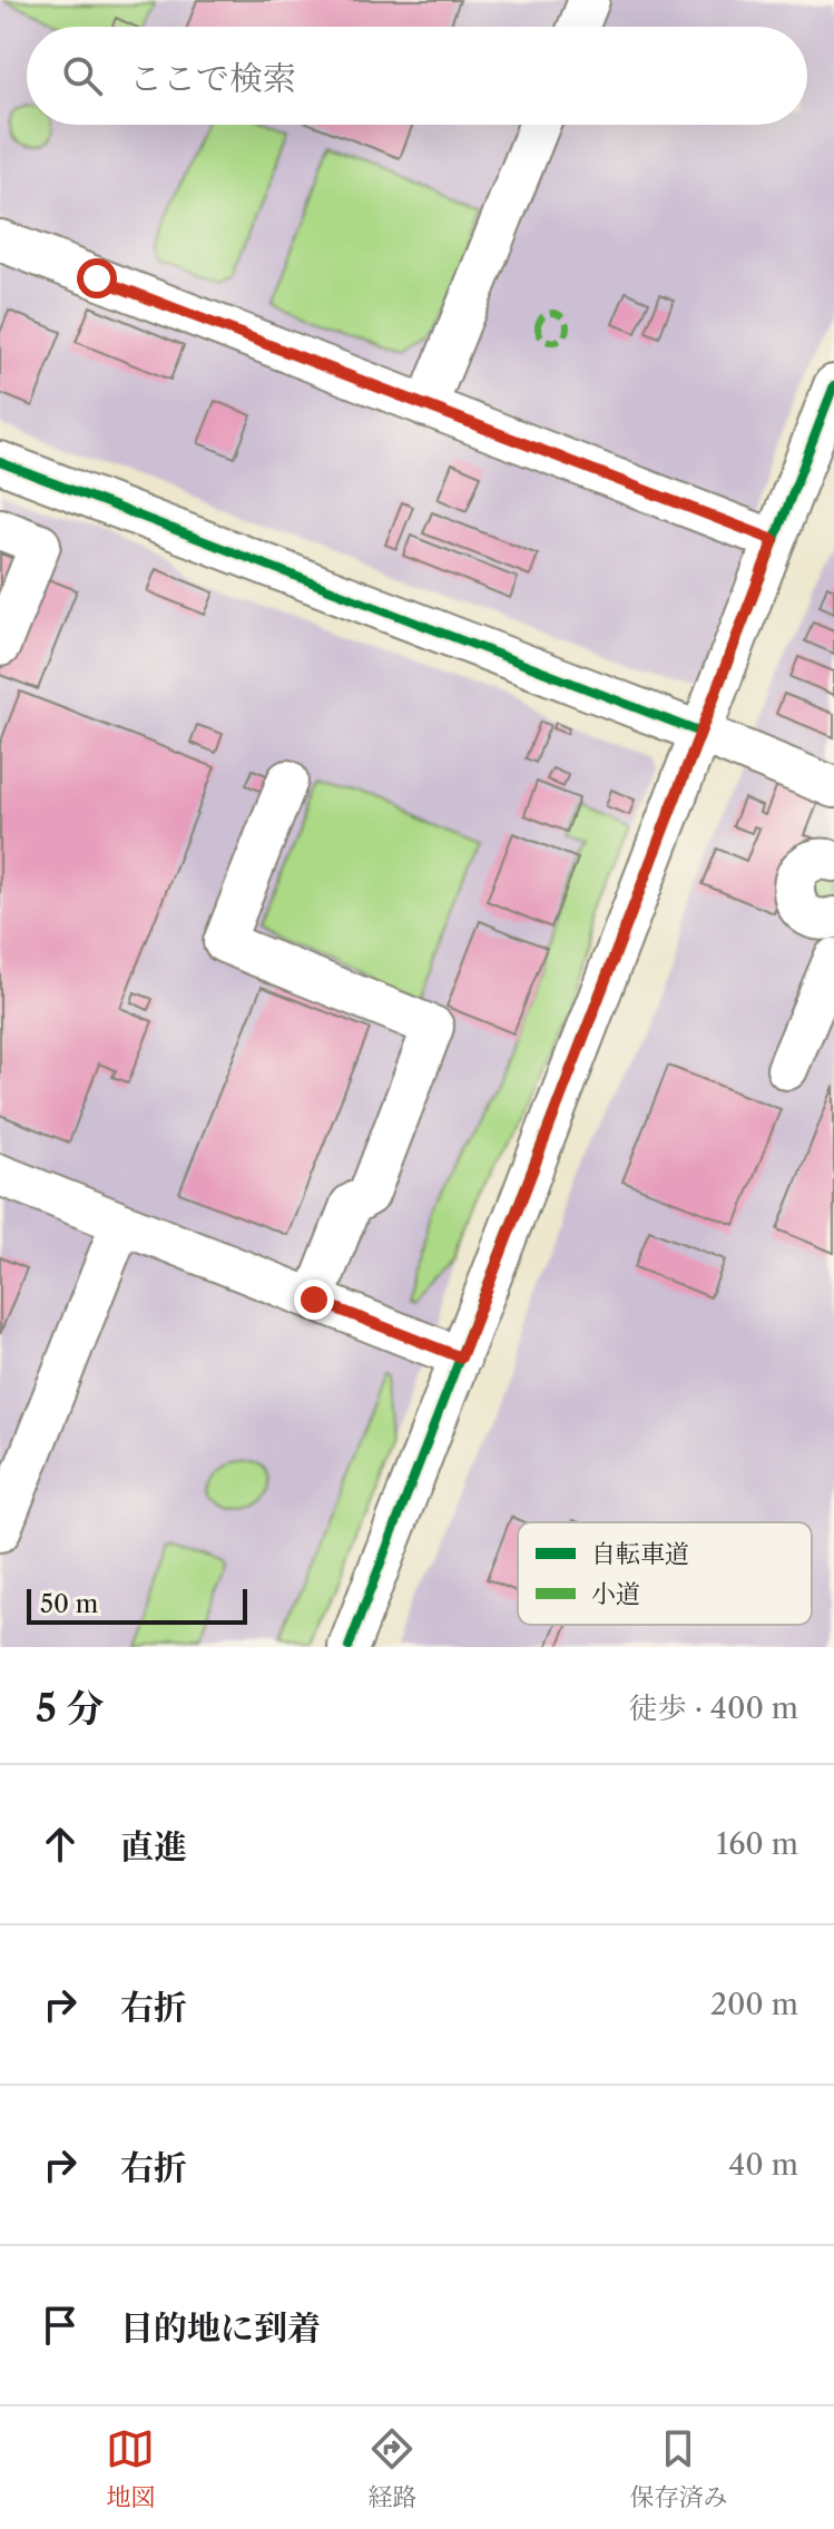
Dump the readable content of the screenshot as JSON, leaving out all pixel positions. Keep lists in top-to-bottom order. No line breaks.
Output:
{"legend":["自転車道","小道"],"scale_bar":"50 m","page":{"search":"ここで検索","scale":"50 m","heading":["5 分","徒歩 · 400 m"],"list":[["直進","160 m"],["右折","200 m"],["右折","40 m"],"目的地に到着"],"nav":["地図","経路","保存済み"]}}
